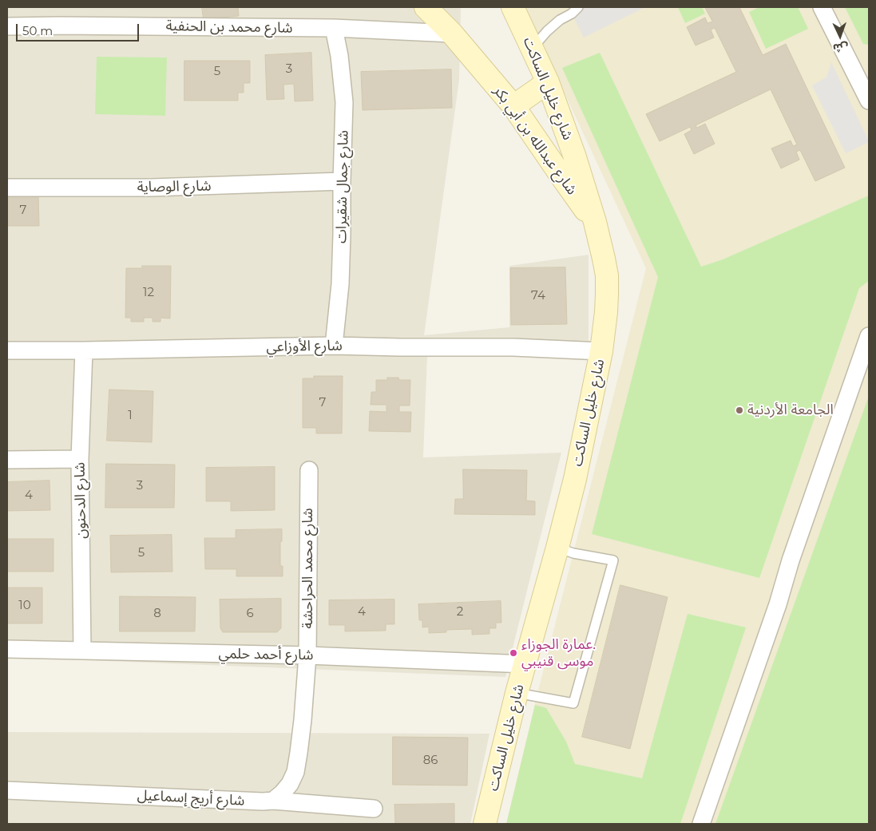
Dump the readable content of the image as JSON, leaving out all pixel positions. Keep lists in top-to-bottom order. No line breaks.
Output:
{"streets":{"street":["شارع محمد بن الحنفية","شارع خليل الساكت","شارع عبدالله بن أبي بكر","شارع الوصاية","شارع جمال شقيرات","شارع الأوزاعي","شارع الدحنون","شارع محمد الحراحشة","شارع أحمد حلمي","شارع أريج إسماعيل"]},"crossings":[["شارع محمد بن الحنفية","شارع عبدالله بن أبي بكر"],["شارع محمد بن الحنفية","شارع جمال شقيرات"],["شارع خليل الساكت","شارع عبدالله بن أبي بكر"],["شارع خليل الساكت","شارع الأوزاعي"],["شارع خليل الساكت","شارع أحمد حلمي"],["شارع الوصاية","شارع جمال شقيرات"],["شارع جمال شقيرات","شارع الأوزاعي"],["شارع الأوزاعي","شارع الدحنون"],["شارع الدحنون","شارع أحمد حلمي"],["شارع محمد الحراحشة","شارع أحمد حلمي"],["شارع محمد الحراحشة","شارع أريج إسماعيل"]],"places":["الجامعة الأردنية","عمارة الجوزاء. موسى قنيبي"],"house_numbers":["3","5","7","12","74","7","1","3","4","5","10","4","2","8","6","86"],"scale_bar":"50 m","north":"bottom"}
